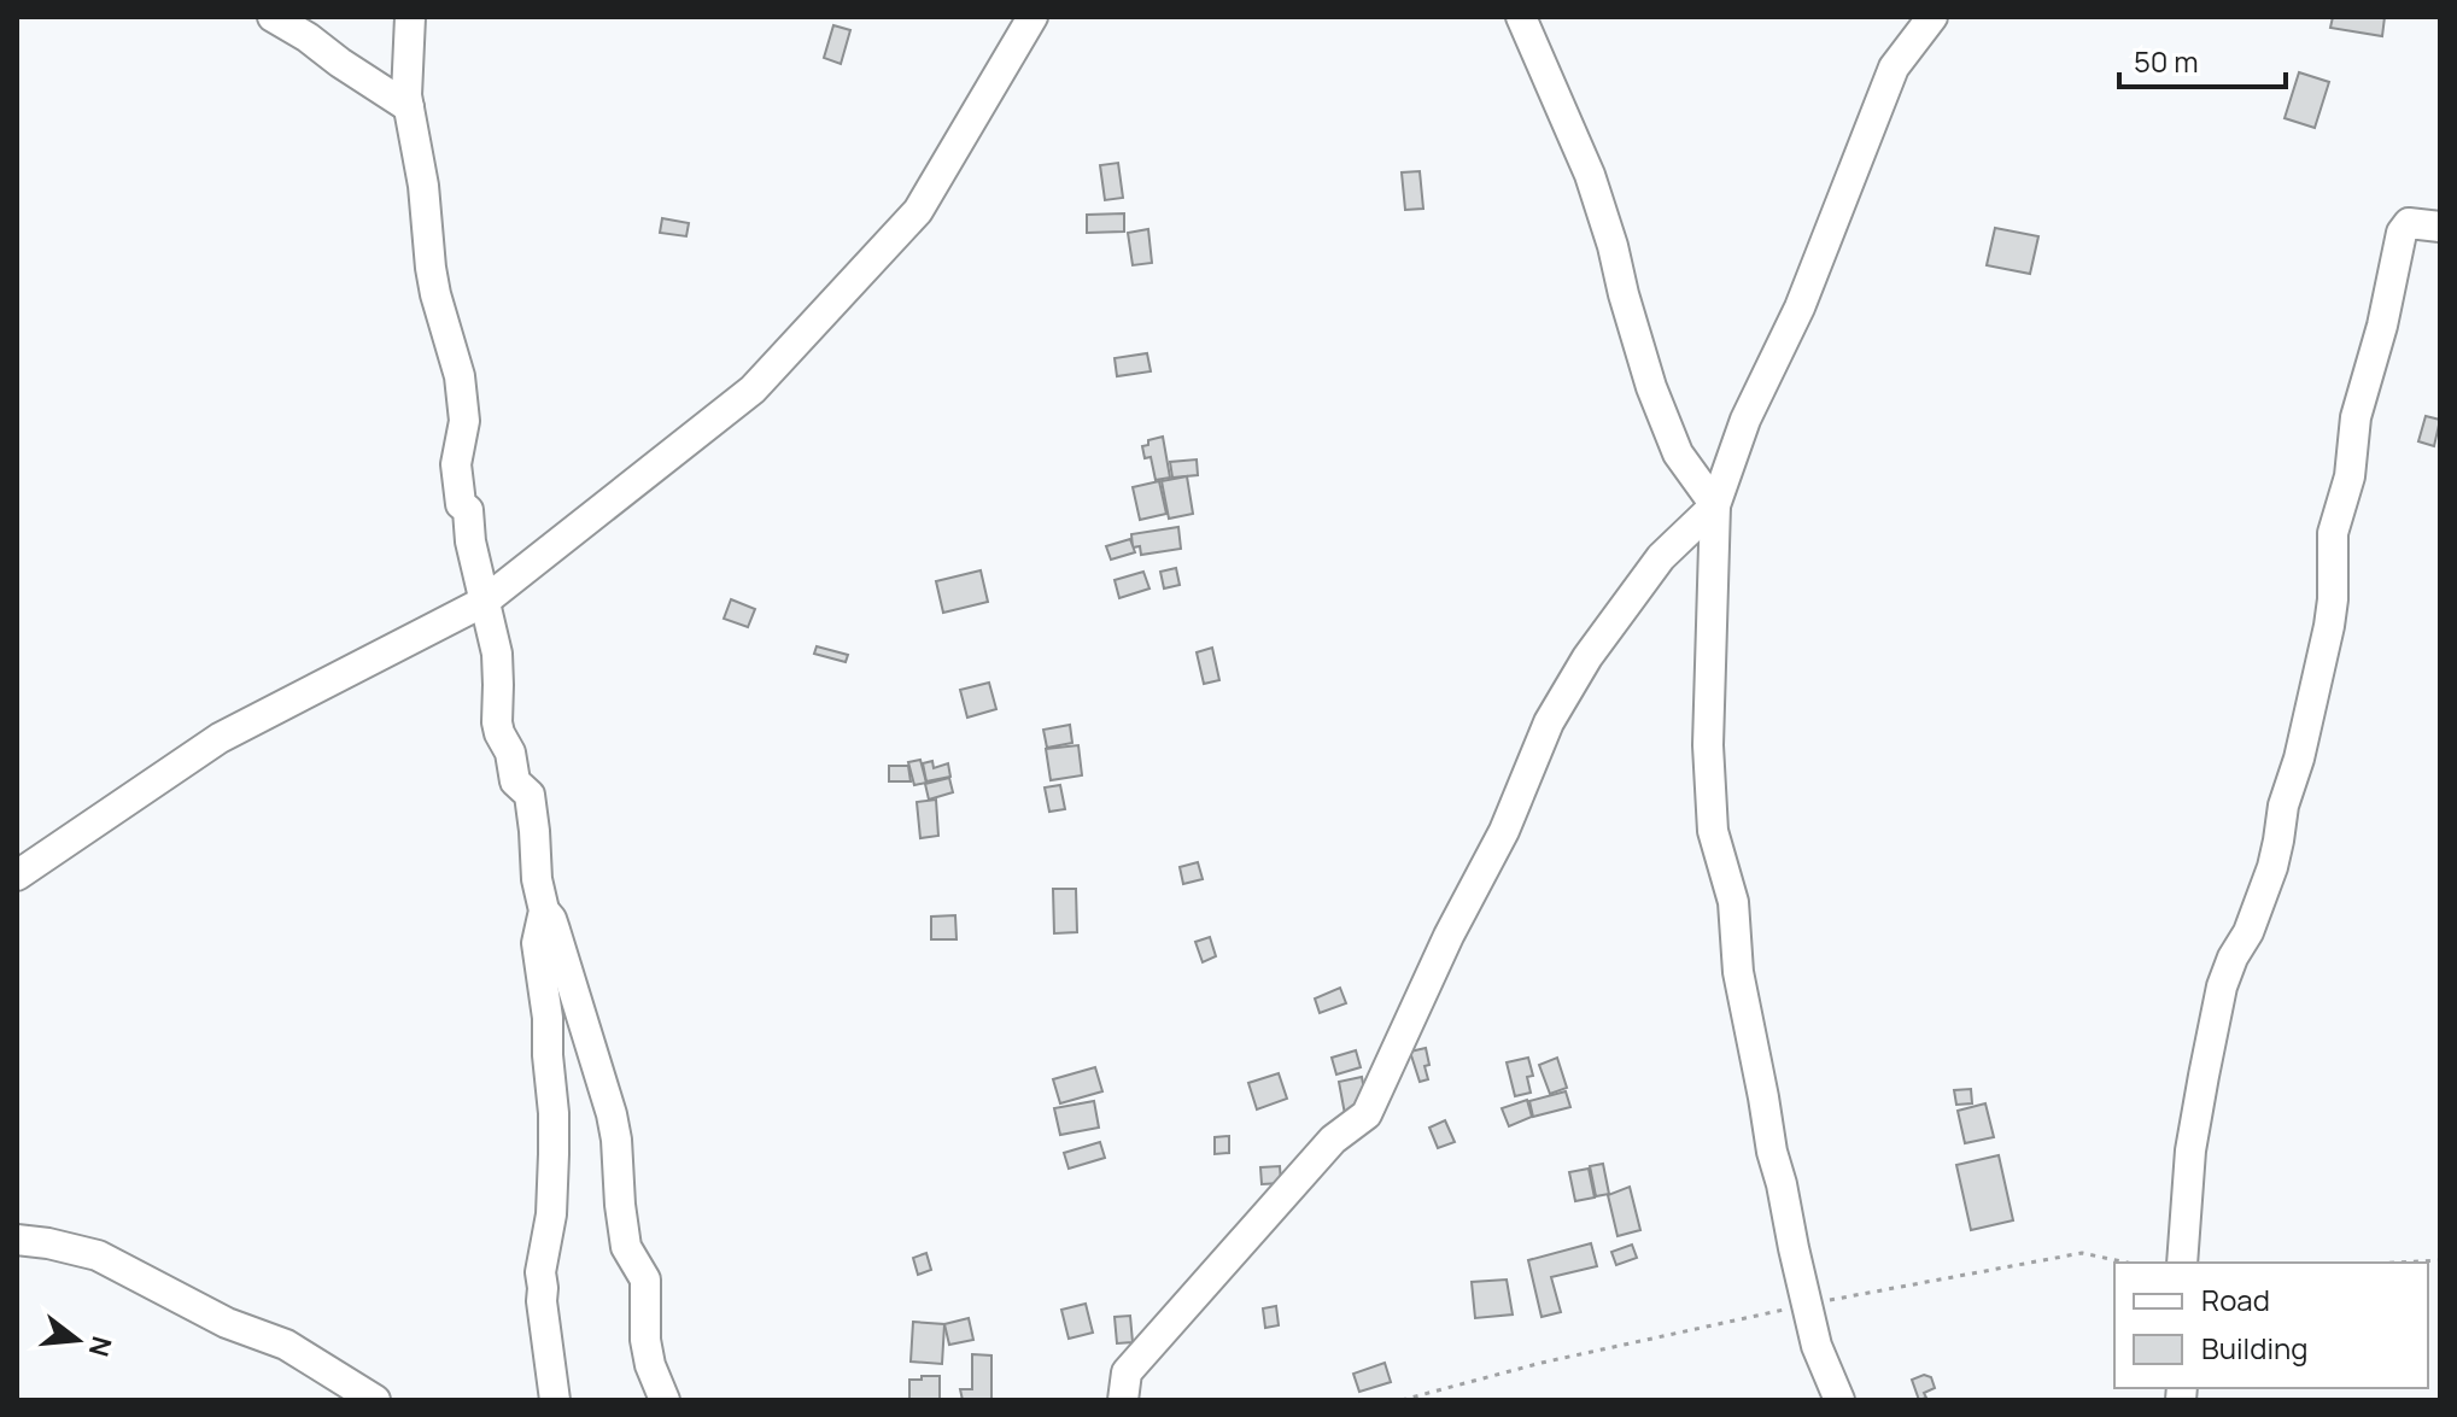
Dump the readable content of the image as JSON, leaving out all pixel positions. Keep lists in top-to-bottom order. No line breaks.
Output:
{"legend":["Road","Building"],"scale_bar":"50 m","north":"right"}
